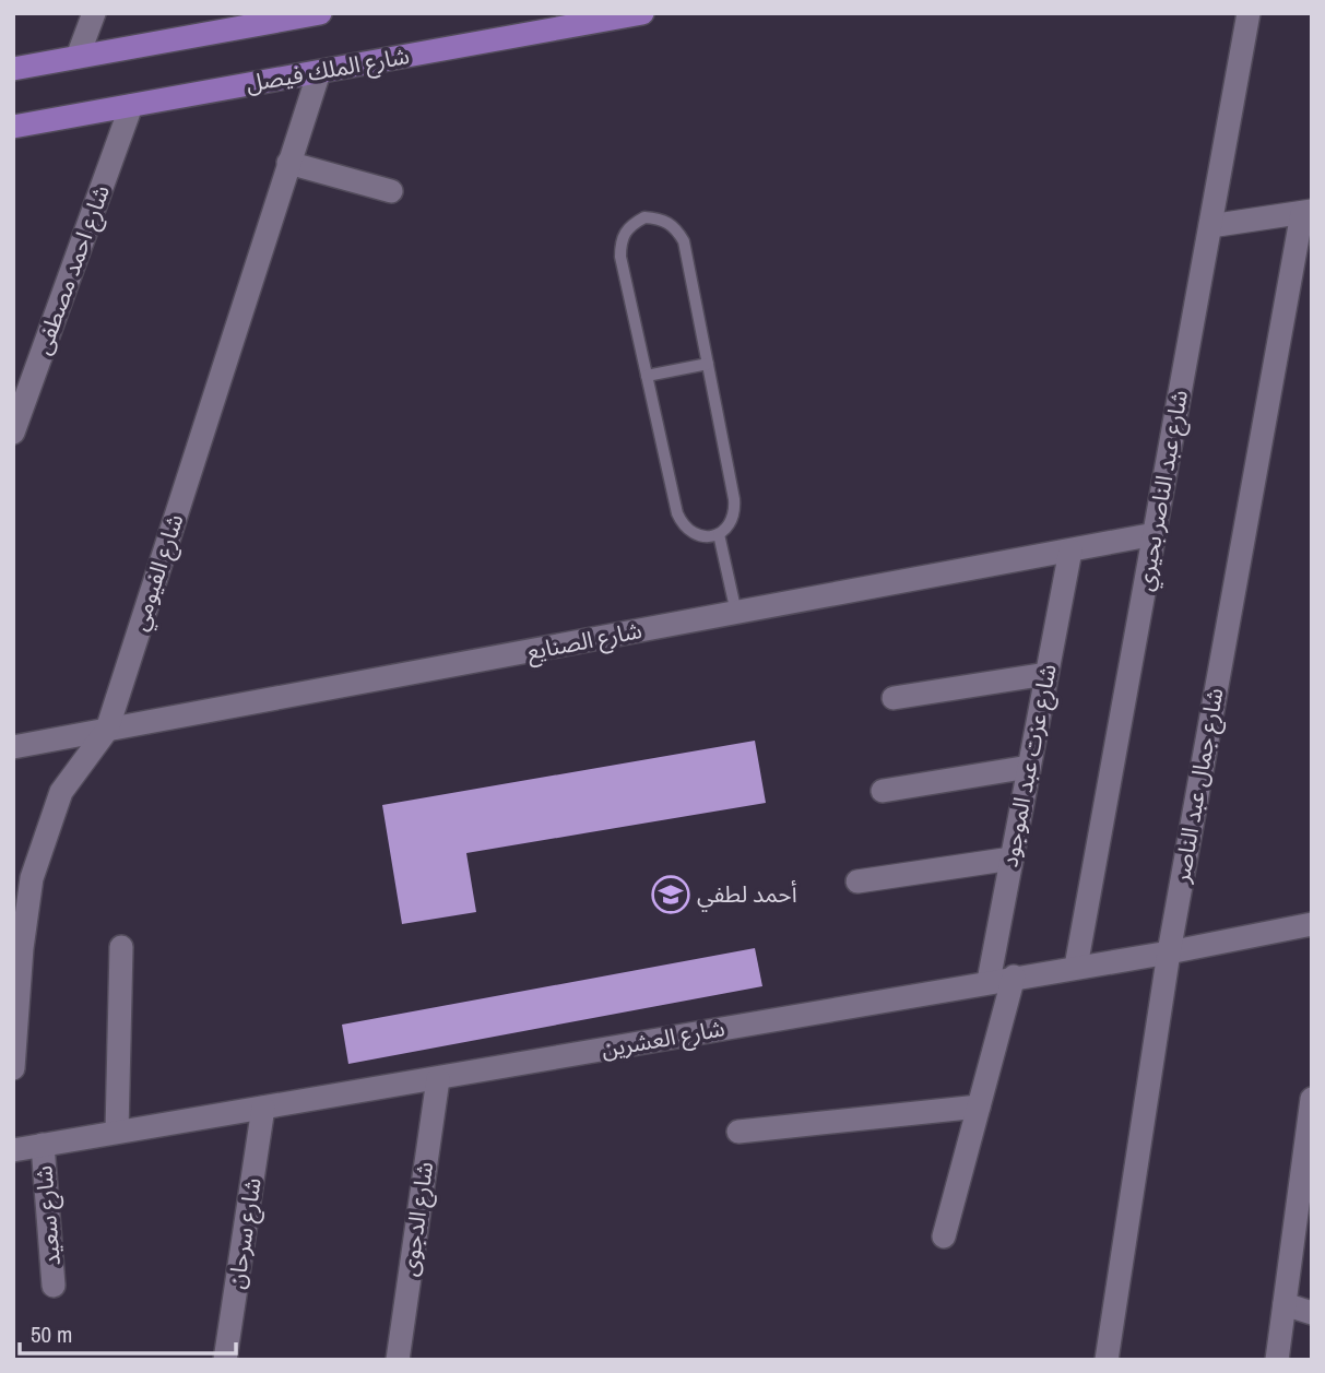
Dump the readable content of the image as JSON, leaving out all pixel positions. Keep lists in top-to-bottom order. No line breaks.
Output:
{"streets":{"main road":["شارع الملك فيصل"],"street":["شارع احمد مصطفى","شارع عبد الناصر بحيري","شارع الفيومي","شارع الصنايع","شارع عزت عبد الموجود","شارع جمال عبد الناصر","شارع العشرين","شارع سعيد","شارع الدجوى","شارع سرحان"]},"crossings":[["شارع الملك فيصل","شارع احمد مصطفى"],["شارع الملك فيصل","شارع الفيومي"],["شارع عبد الناصر بحيري","شارع الصنايع"],["شارع عبد الناصر بحيري","شارع العشرين"],["شارع الفيومي","شارع الصنايع"],["شارع الصنايع","شارع عزت عبد الموجود"],["شارع عزت عبد الموجود","شارع العشرين"],["شارع جمال عبد الناصر","شارع العشرين"],["شارع العشرين","شارع سعيد"],["شارع العشرين","شارع الدجوى"],["شارع العشرين","شارع سرحان"]],"places":{"school or university":["أحمد لطفي"]},"scale_bar":"50 m"}
